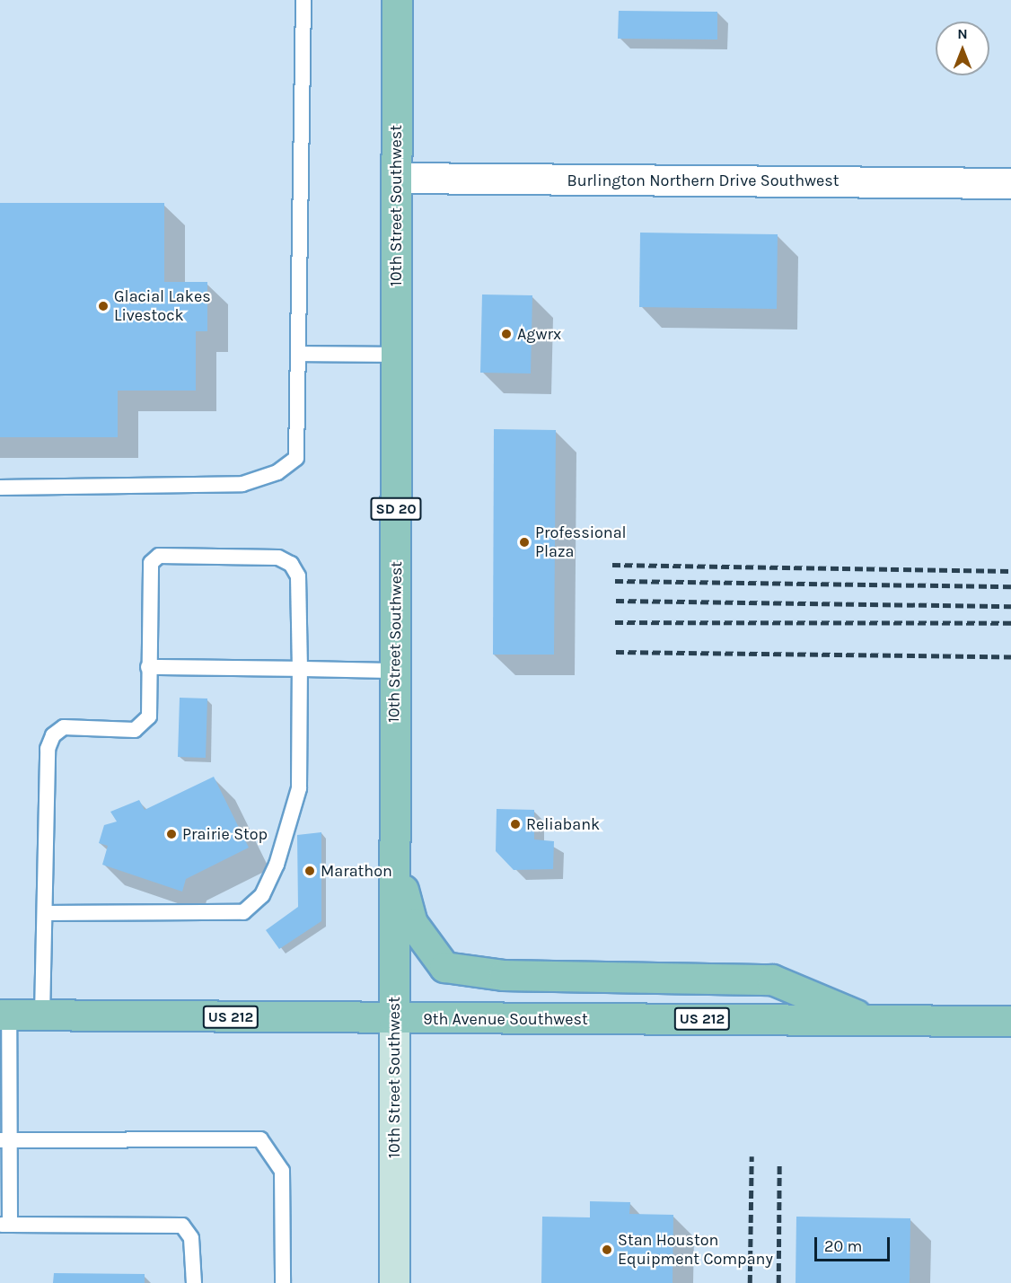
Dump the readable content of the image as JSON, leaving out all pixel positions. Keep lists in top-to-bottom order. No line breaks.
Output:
{"streets":{"main road":["10th Street Southwest","SD 20","US 212","9th Avenue Southwest"],"street":["Burlington Northern Drive Southwest"]},"crossings":[["Burlington Northern Drive Southwest","10th Street Southwest"],["10th Street Southwest","9th Avenue Southwest"]],"places":["Glacial Lakes Livestock","Agwrx","Professional Plaza","Reliabank","Prairie Stop","Marathon","Stan Houston Equipment Company"],"scale_bar":"20 m","north":"top"}
